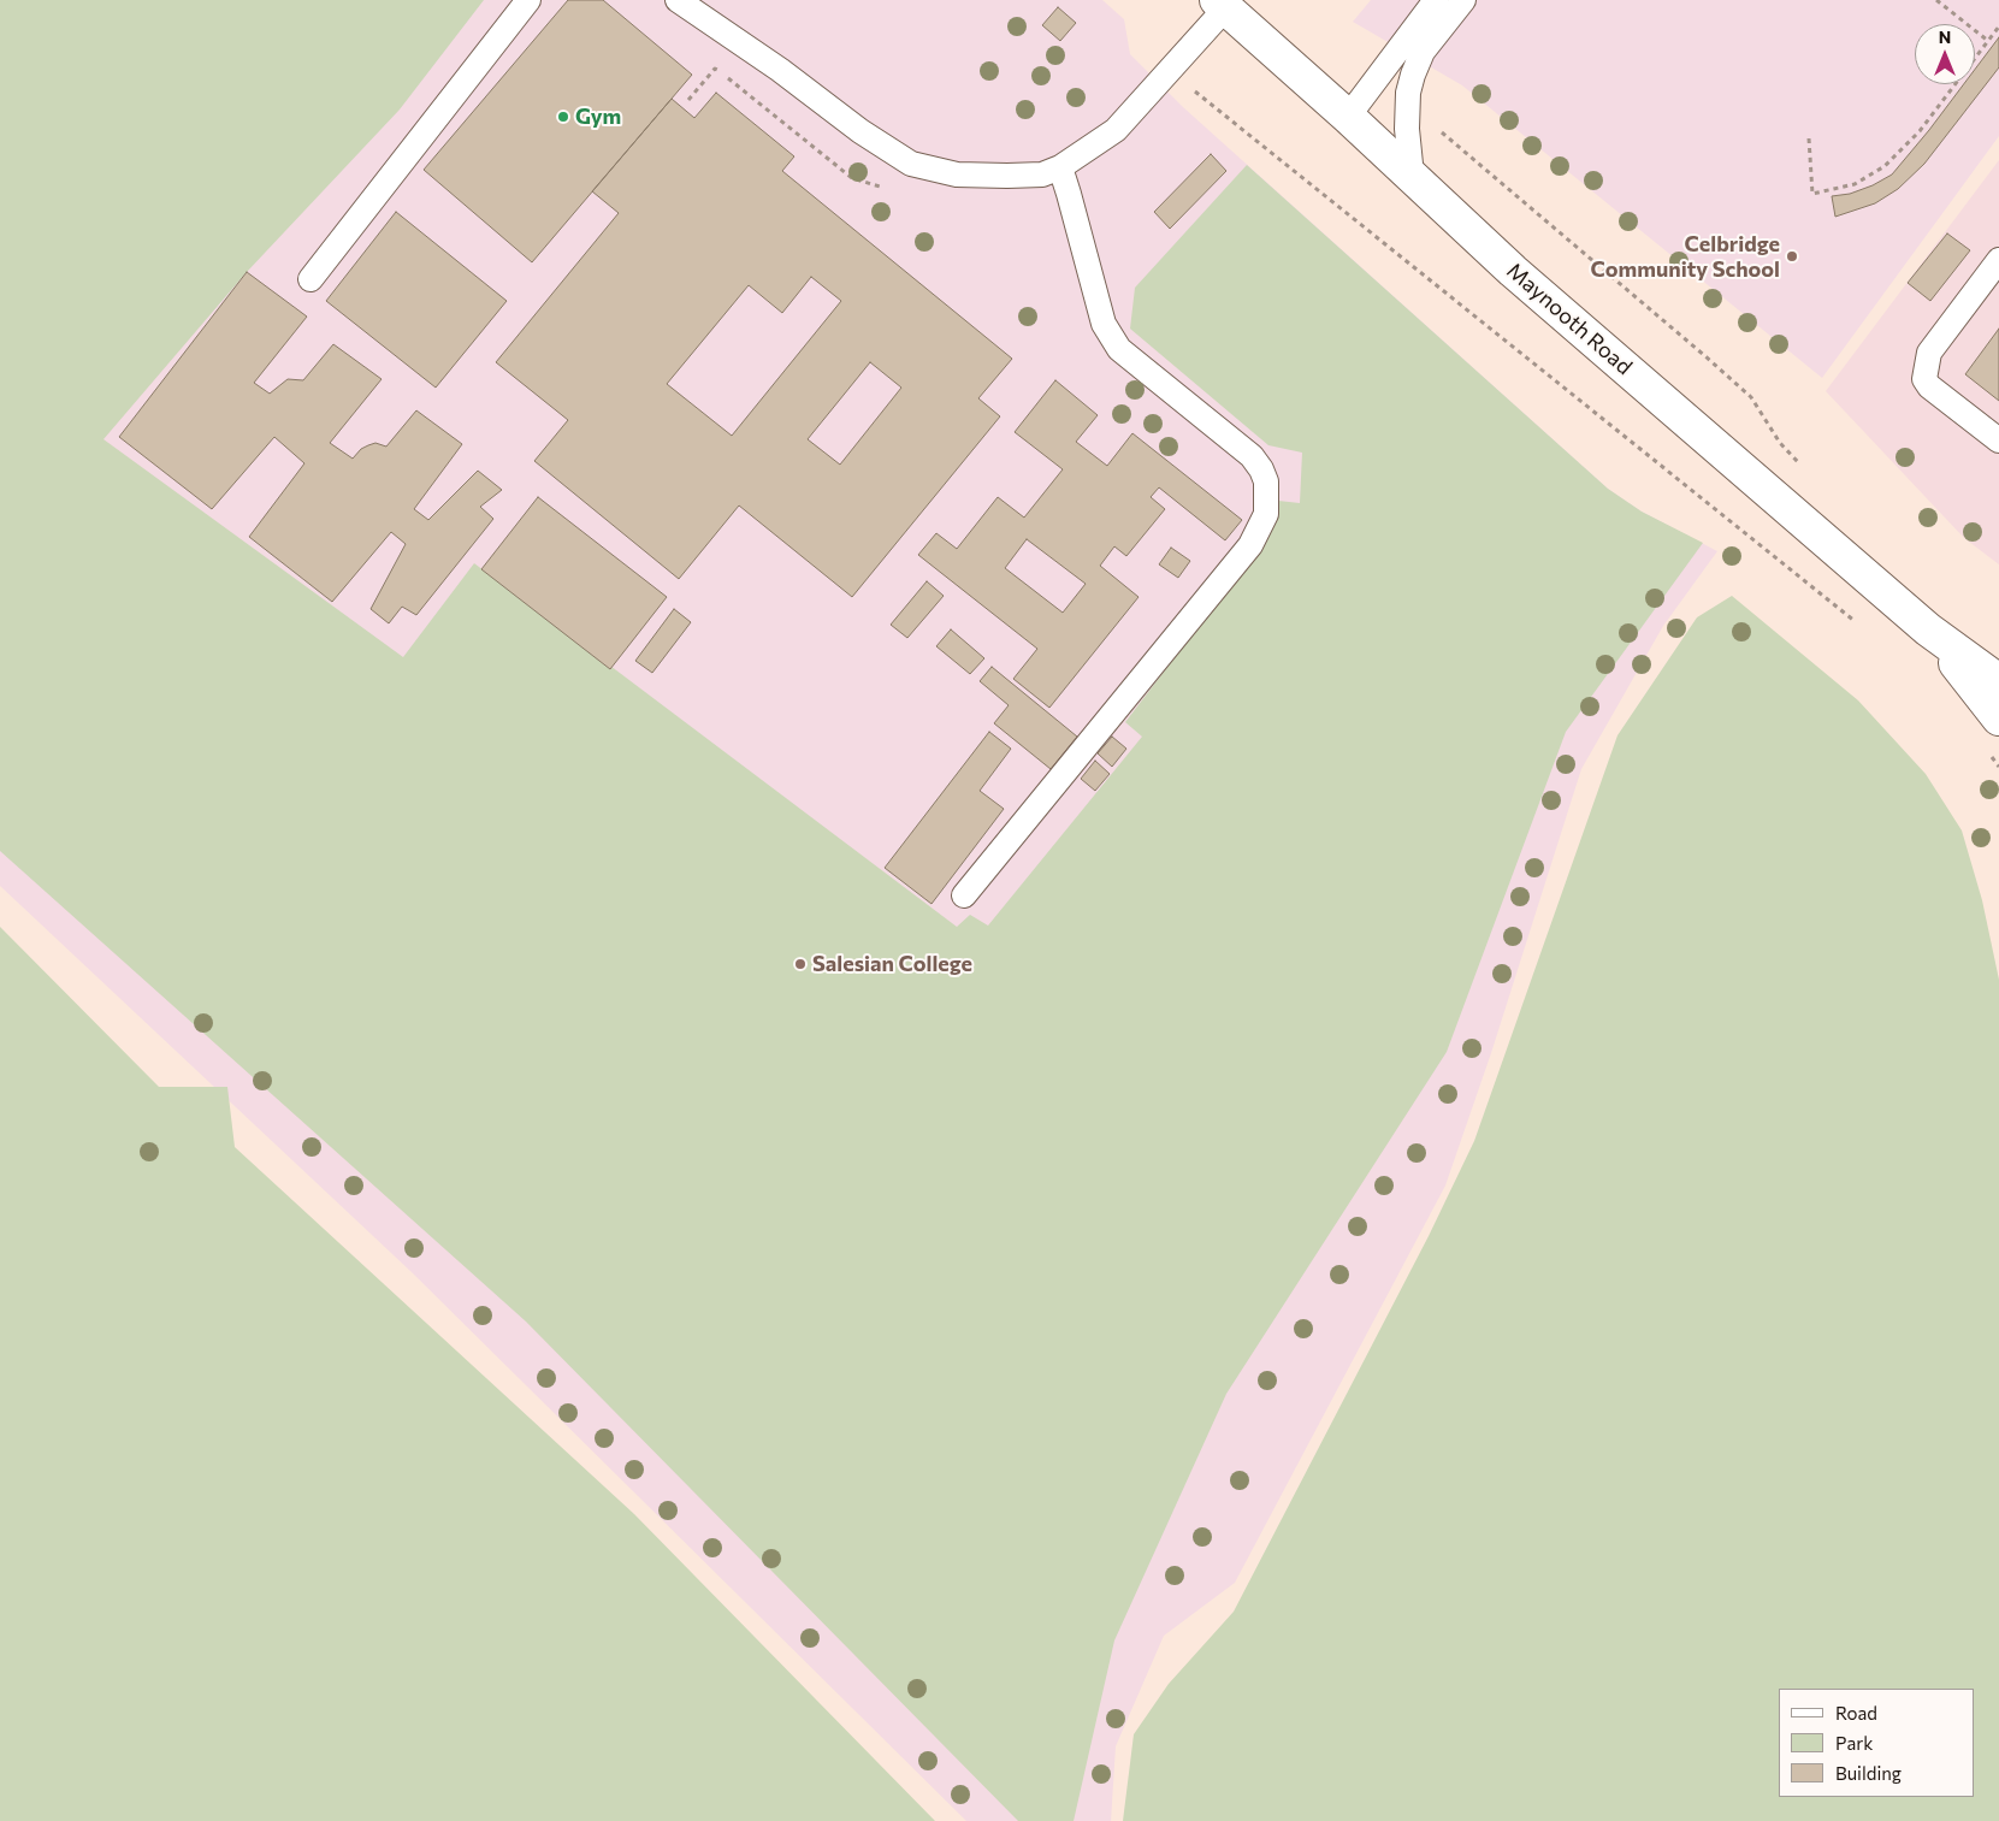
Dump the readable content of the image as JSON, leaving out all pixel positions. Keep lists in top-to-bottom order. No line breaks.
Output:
{"streets":{"main road":["Maynooth Road"]},"places":["Gym","Celbridge Community School","Salesian College"],"legend":["Road","Park","Building"],"north":"top"}
